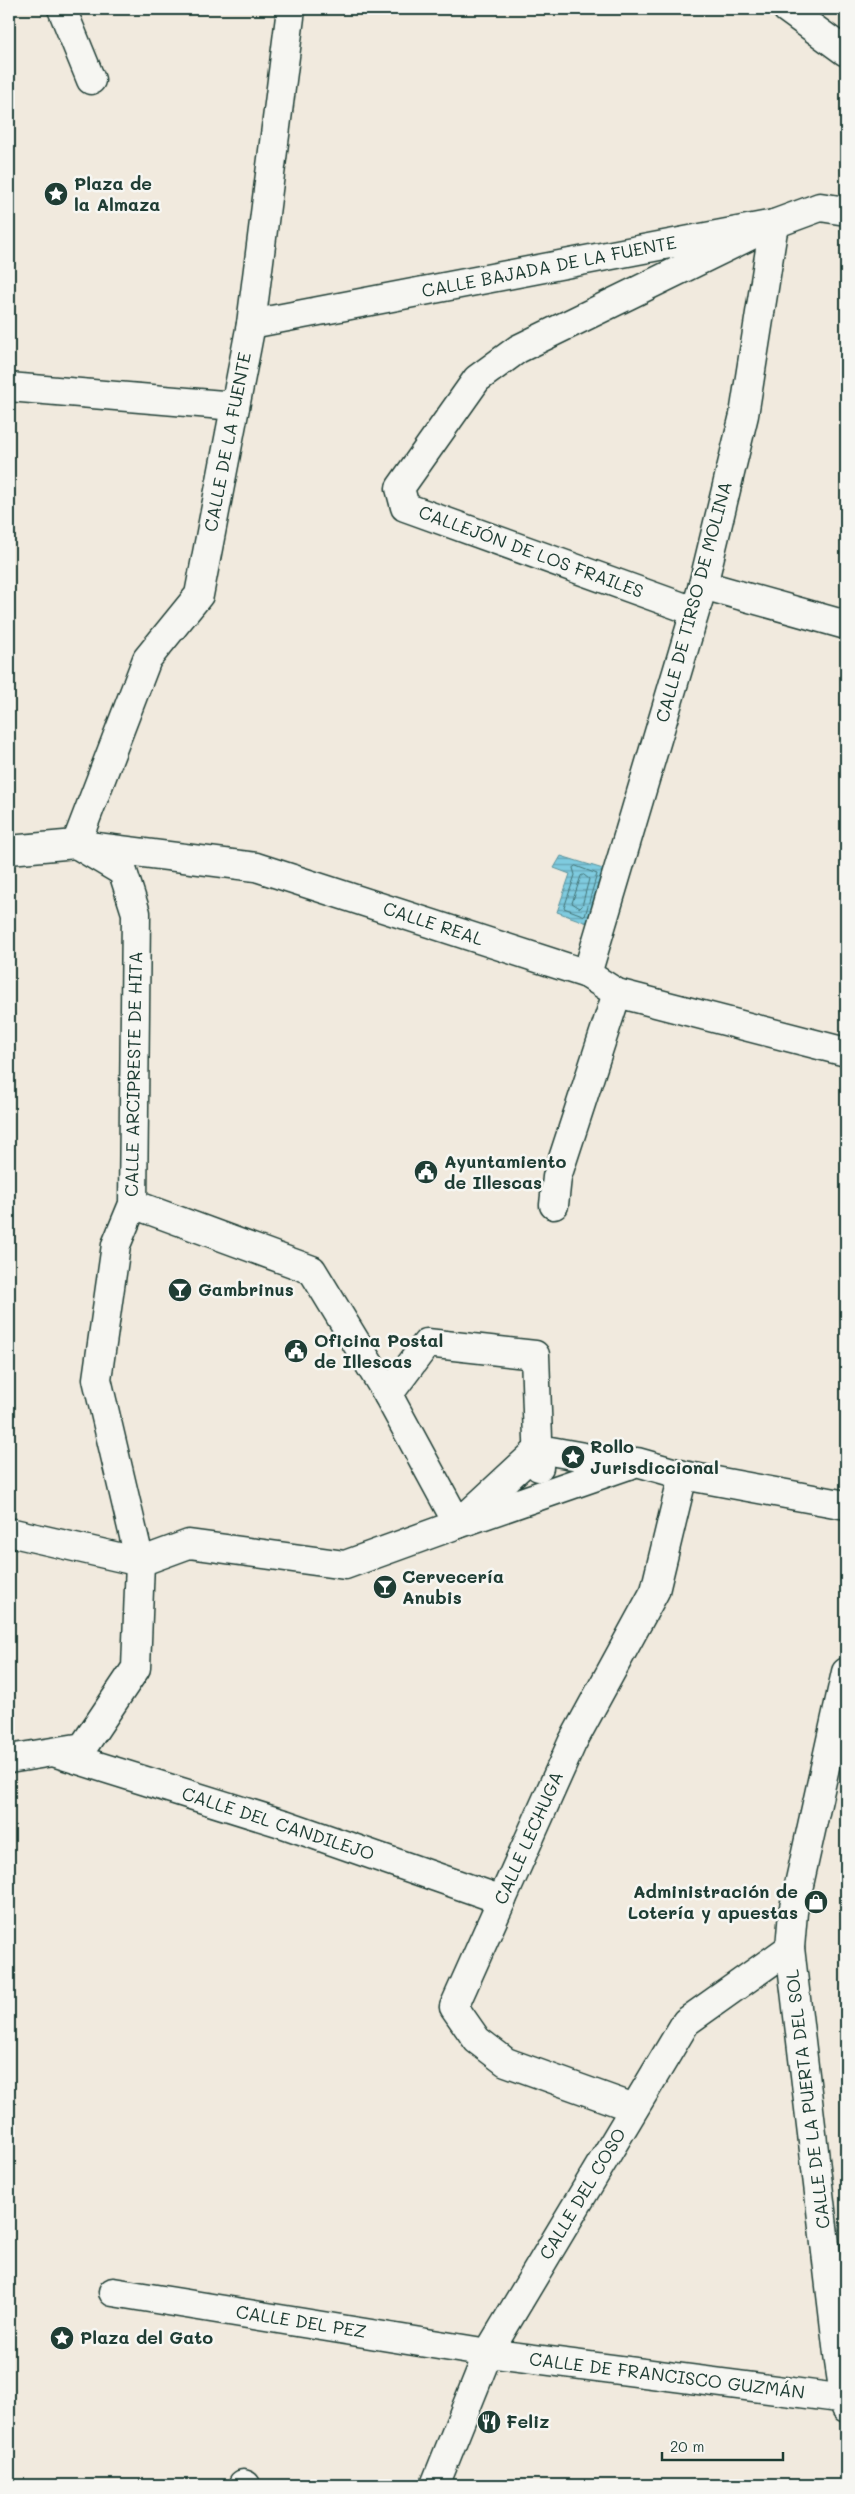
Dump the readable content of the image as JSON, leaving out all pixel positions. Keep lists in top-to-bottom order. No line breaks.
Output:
{"streets":{"street":["CALLE BAJADA DE LA FUENTE","CALLE DE LA FUENTE","CALLEJÓN DE LOS FRAILES","CALLE DE TIRSO DE MOLINA","CALLE REAL","CALLE ARCIPRESTE DE HITA","CALLE DEL CANDILEJO","CALLE LECHUGA","CALLE DE LA PUERTA DEL SOL","CALLE DEL COSO","CALLE DEL PEZ","CALLE DE FRANCISCO GUZMÁN"]},"crossings":[["CALLE BAJADA DE LA FUENTE","CALLE DE LA FUENTE"],["CALLE BAJADA DE LA FUENTE","CALLEJÓN DE LOS FRAILES"],["CALLE BAJADA DE LA FUENTE","CALLE DE TIRSO DE MOLINA"],["CALLE DE LA FUENTE","CALLE REAL"],["CALLE DE LA FUENTE","CALLE ARCIPRESTE DE HITA"],["CALLEJÓN DE LOS FRAILES","CALLE DE TIRSO DE MOLINA"],["CALLE DE TIRSO DE MOLINA","CALLE REAL"],["CALLE REAL","CALLE ARCIPRESTE DE HITA"],["CALLE ARCIPRESTE DE HITA","CALLE DEL CANDILEJO"],["CALLE DEL CANDILEJO","CALLE LECHUGA"],["CALLE LECHUGA","CALLE DEL COSO"],["CALLE DE LA PUERTA DEL SOL","CALLE DEL COSO"],["CALLE DE LA PUERTA DEL SOL","CALLE DE FRANCISCO GUZMÁN"],["CALLE DEL COSO","CALLE DEL PEZ"],["CALLE DEL COSO","CALLE DE FRANCISCO GUZMÁN"],["CALLE DEL PEZ","CALLE DE FRANCISCO GUZMÁN"]],"places":{"place":["Plaza de la Almaza","Rollo Jurisdiccional","Plaza del Gato"],"public building":["Ayuntamiento de Illescas","Oficina Postal de Illescas"],"bar":["Gambrinus","Cervecería Anubis"],"shop":["Administración de Lotería y apuestas"],"restaurant":["Feliz"]},"scale_bar":"20 m"}
